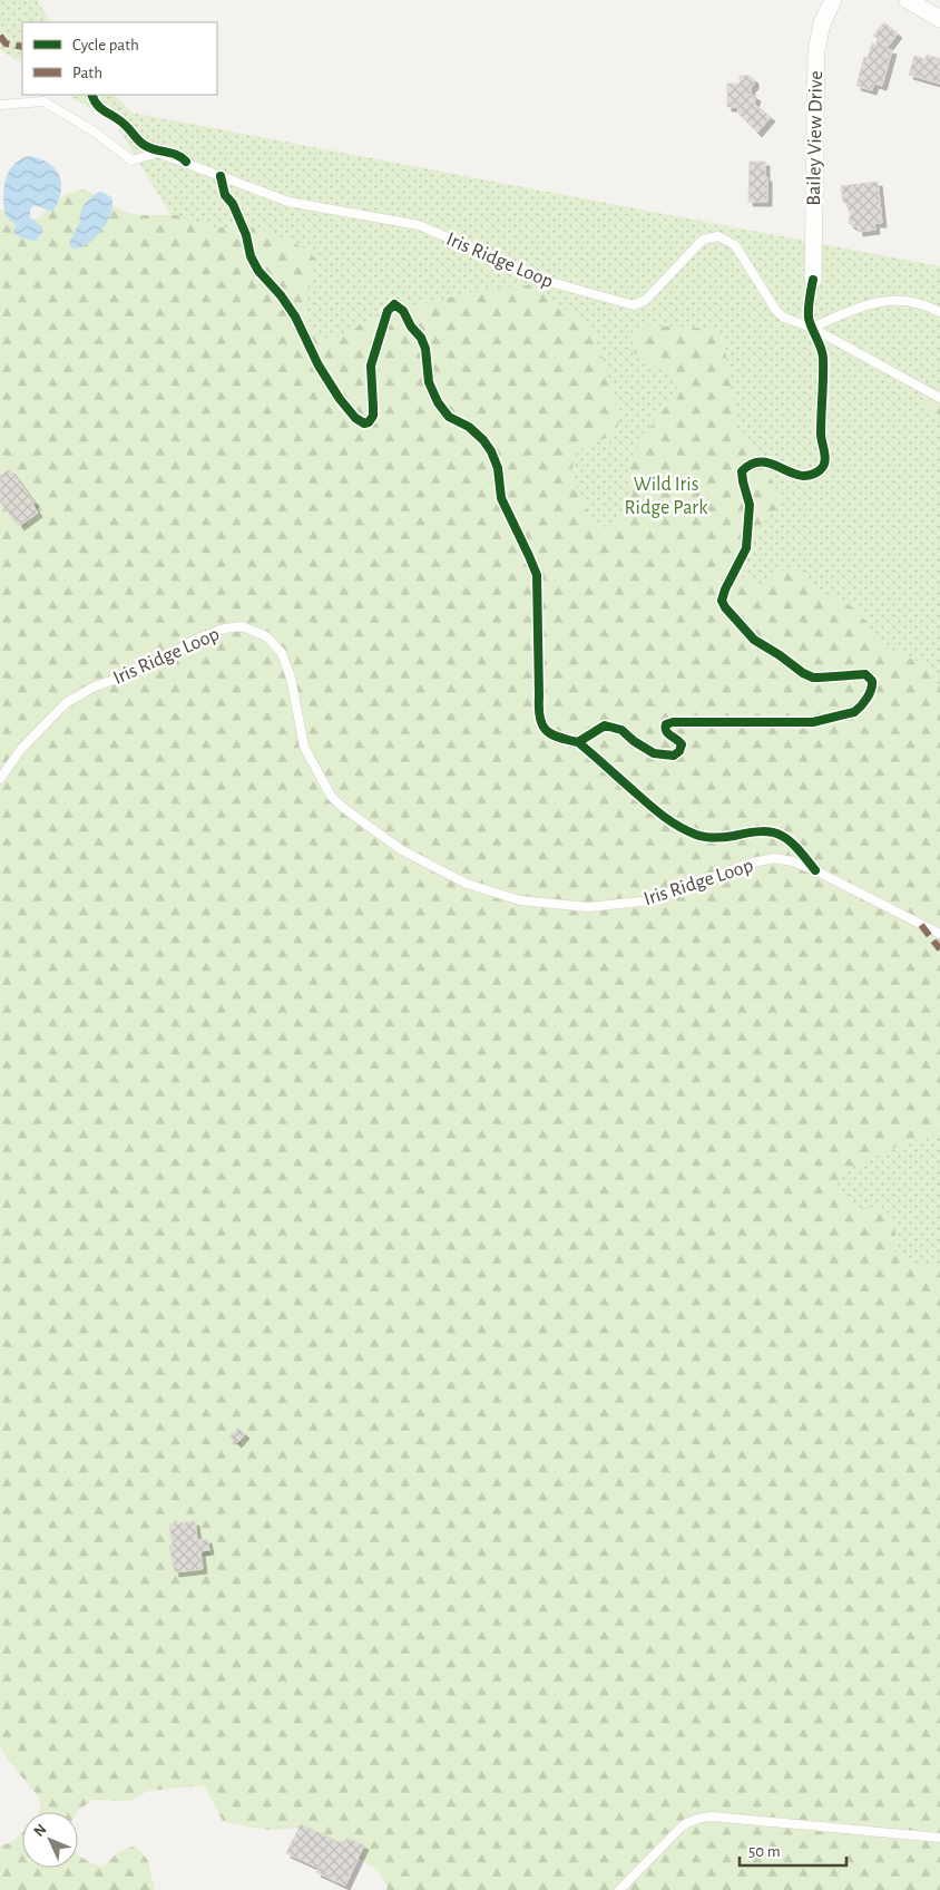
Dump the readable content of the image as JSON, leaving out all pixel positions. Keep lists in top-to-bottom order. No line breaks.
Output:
{"streets":{"street":["Bailey View Drive"],"lane":["Iris Ridge Loop"]},"parks":["Wild Iris Ridge Park"],"legend":["Cycle path","Path"],"scale_bar":"50 m","north":"top left"}
